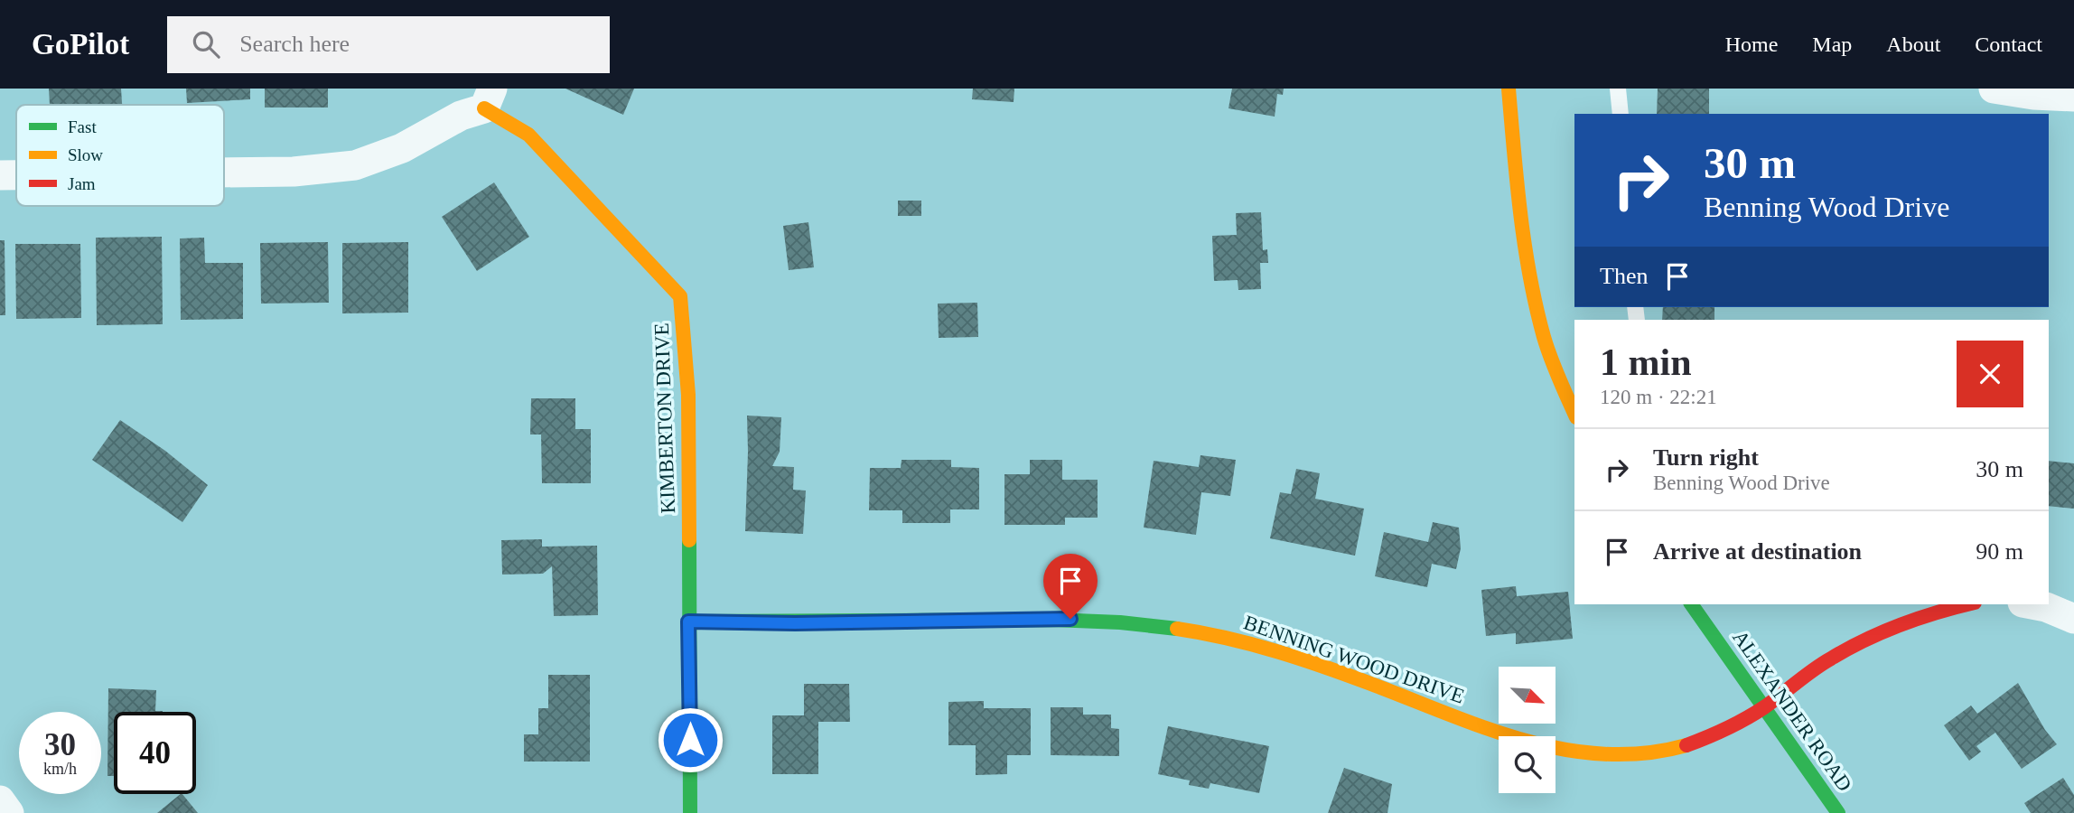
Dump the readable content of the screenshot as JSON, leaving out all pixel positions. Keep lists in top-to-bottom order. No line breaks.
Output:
{"streets":{"street":["KIMBERTON DRIVE","BENNING WOOD DRIVE","ALEXANDER ROAD"]},"crossings":[["KIMBERTON DRIVE","BENNING WOOD DRIVE"],["BENNING WOOD DRIVE","ALEXANDER ROAD"]],"legend":["Fast","Slow","Jam"],"north":"bottom right","page":{"header":"GoPilot","search":"Search here","nav":["Home","Map","About","Contact"],"turn":["30 m","Benning Wood Drive"],"then":"Then","heading":["1 min","120 m · 22:21"],"list":[{"name":"Turn right","note":"Benning Wood Drive","value":"30 m"},{"name":"Arrive at destination","value":"90 m"}],"speed":"30 km/h","limit":"40"}}
